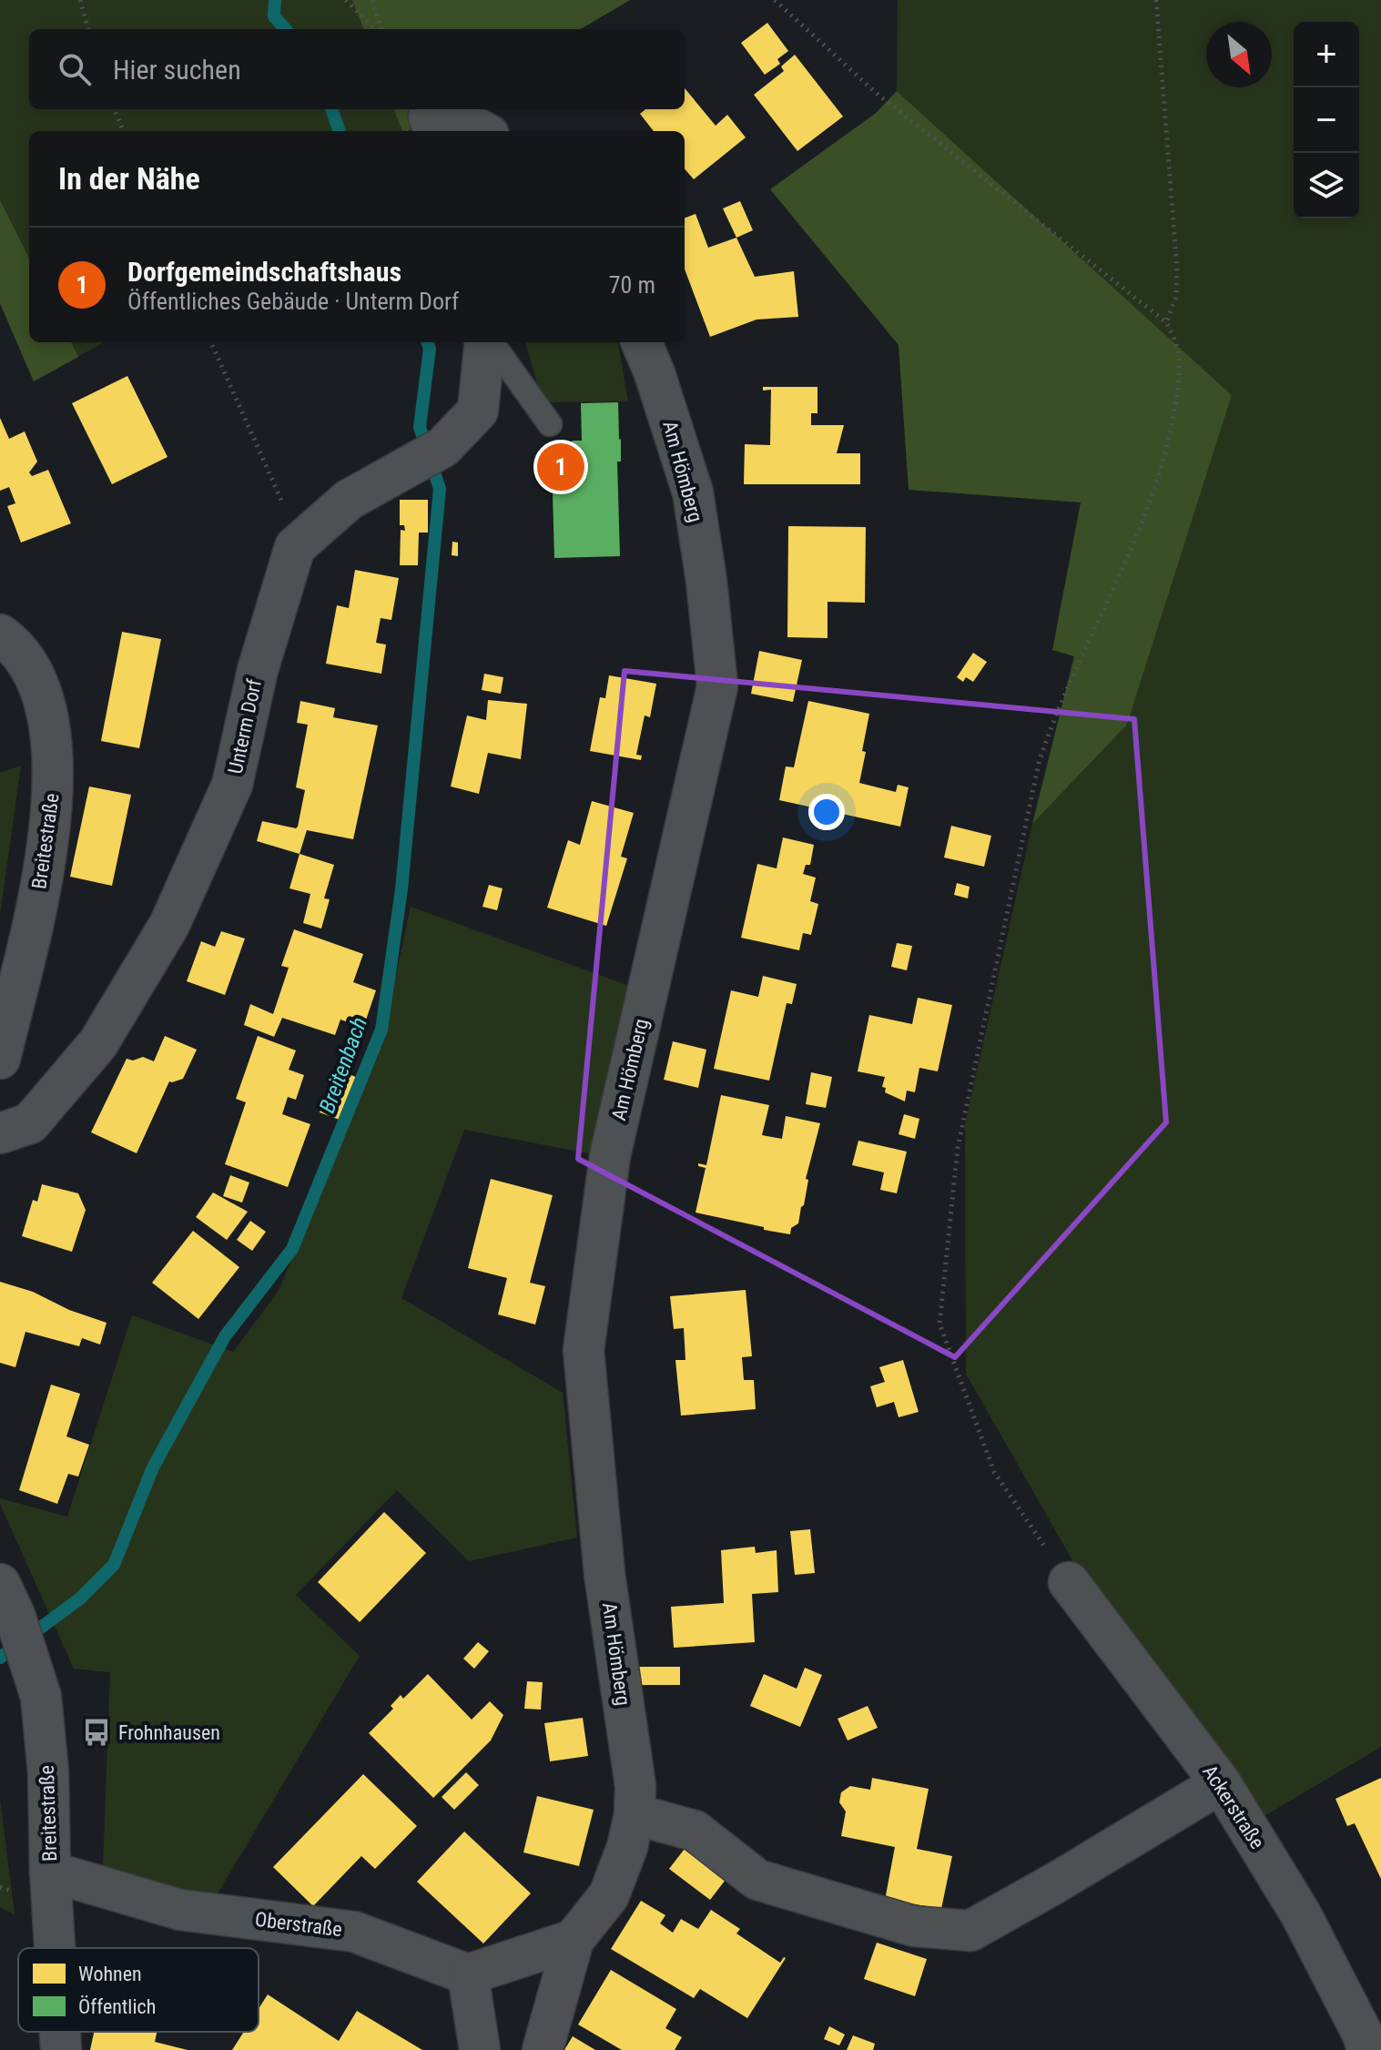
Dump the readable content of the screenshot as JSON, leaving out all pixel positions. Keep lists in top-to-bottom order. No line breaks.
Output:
{"streets":{"street":["Am Hömberg","Unterm Dorf","Breitestraße","Ackerstraße","Oberstraße"]},"crossings":[["Breitestraße","Oberstraße"]],"water":["Breitenbach"],"places":{"bus stop":["Frohnhausen"]},"legend":["Wohnen","Öffentlich"],"north":"bottom right","page":{"map_buttons":["+","−"],"search":"Hier suchen","heading":"In der Nähe","list":[{"mark":"1","name":"Dorfgemeindschaftshaus","note":"Öffentliches Gebäude · Unterm Dorf","value":"70 m"}],"pins":"1"}}
